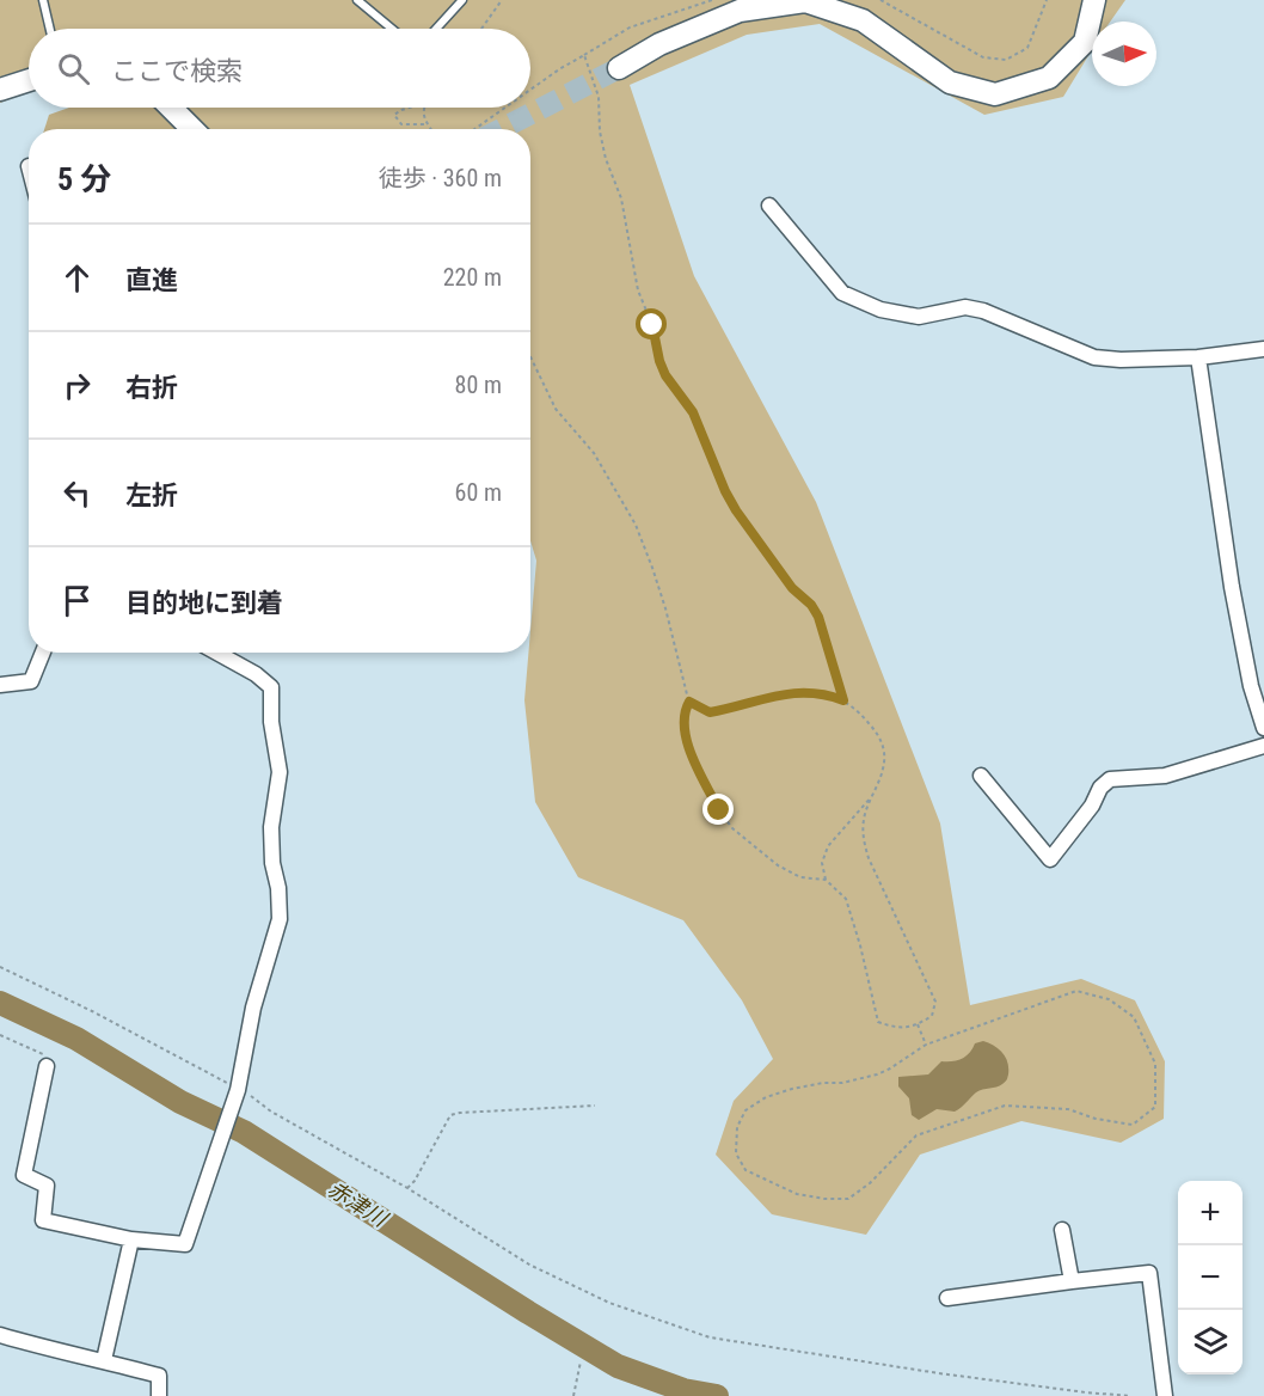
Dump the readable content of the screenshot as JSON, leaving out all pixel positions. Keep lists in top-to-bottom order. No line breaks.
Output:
{"water":["赤津川"],"north":"right","page":{"search":"ここで検索","heading":["5 分","徒歩 · 360 m"],"list":[["直進","220 m"],["右折","80 m"],["左折","60 m"],"目的地に到着"],"map_buttons":["+","−"]}}
